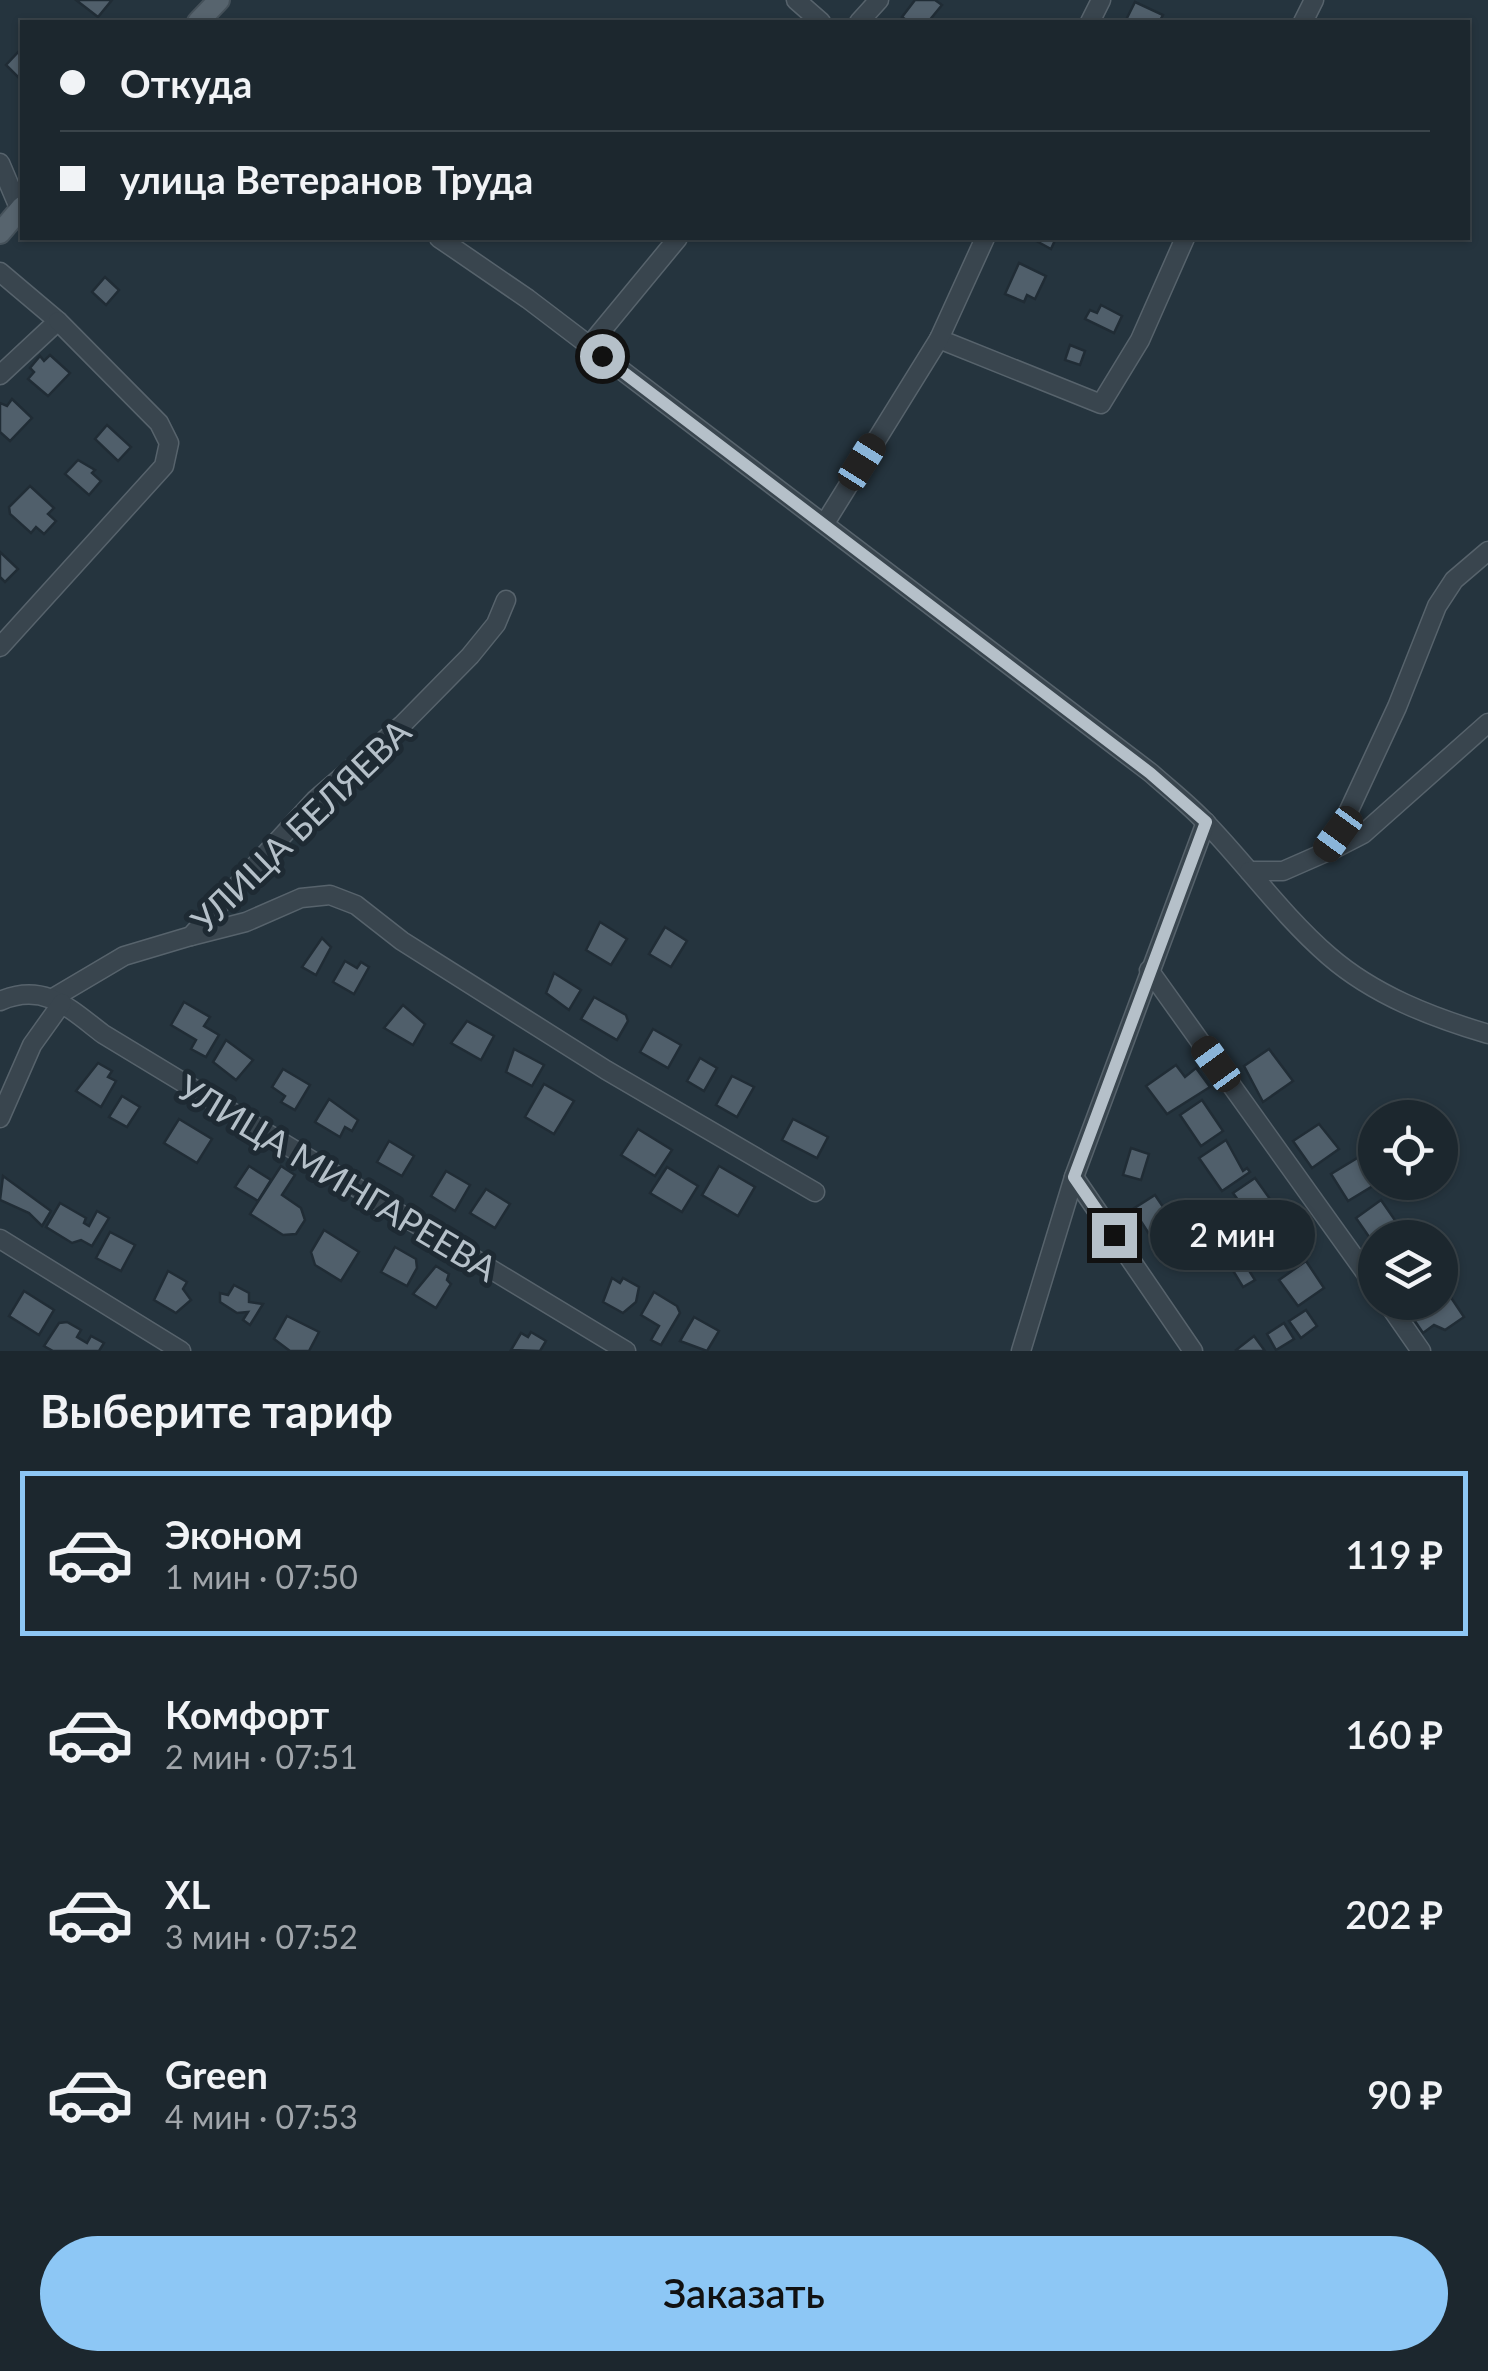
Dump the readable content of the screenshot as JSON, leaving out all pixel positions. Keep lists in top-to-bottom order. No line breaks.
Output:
{"streets":{"street":["УЛИЦА БЕЛЯЕВА","УЛИЦА МИНГАРЕЕВА"]},"crossings":[["УЛИЦА БЕЛЯЕВА","УЛИЦА МИНГАРЕЕВА"]],"page":{"banner":["Откуда","улица Ветеранов Труда"],"bubble":"2 мин","heading":"Выберите тариф","list":[{"name":"Эконом","note":"1 мин · 07:50","value":"119 ₽"},{"name":"Комфорт","note":"2 мин · 07:51","value":"160 ₽"},{"name":"XL","note":"3 мин · 07:52","value":"202 ₽"},{"name":"Green","note":"4 мин · 07:53","value":"90 ₽"}],"buttons":"Заказать"}}
